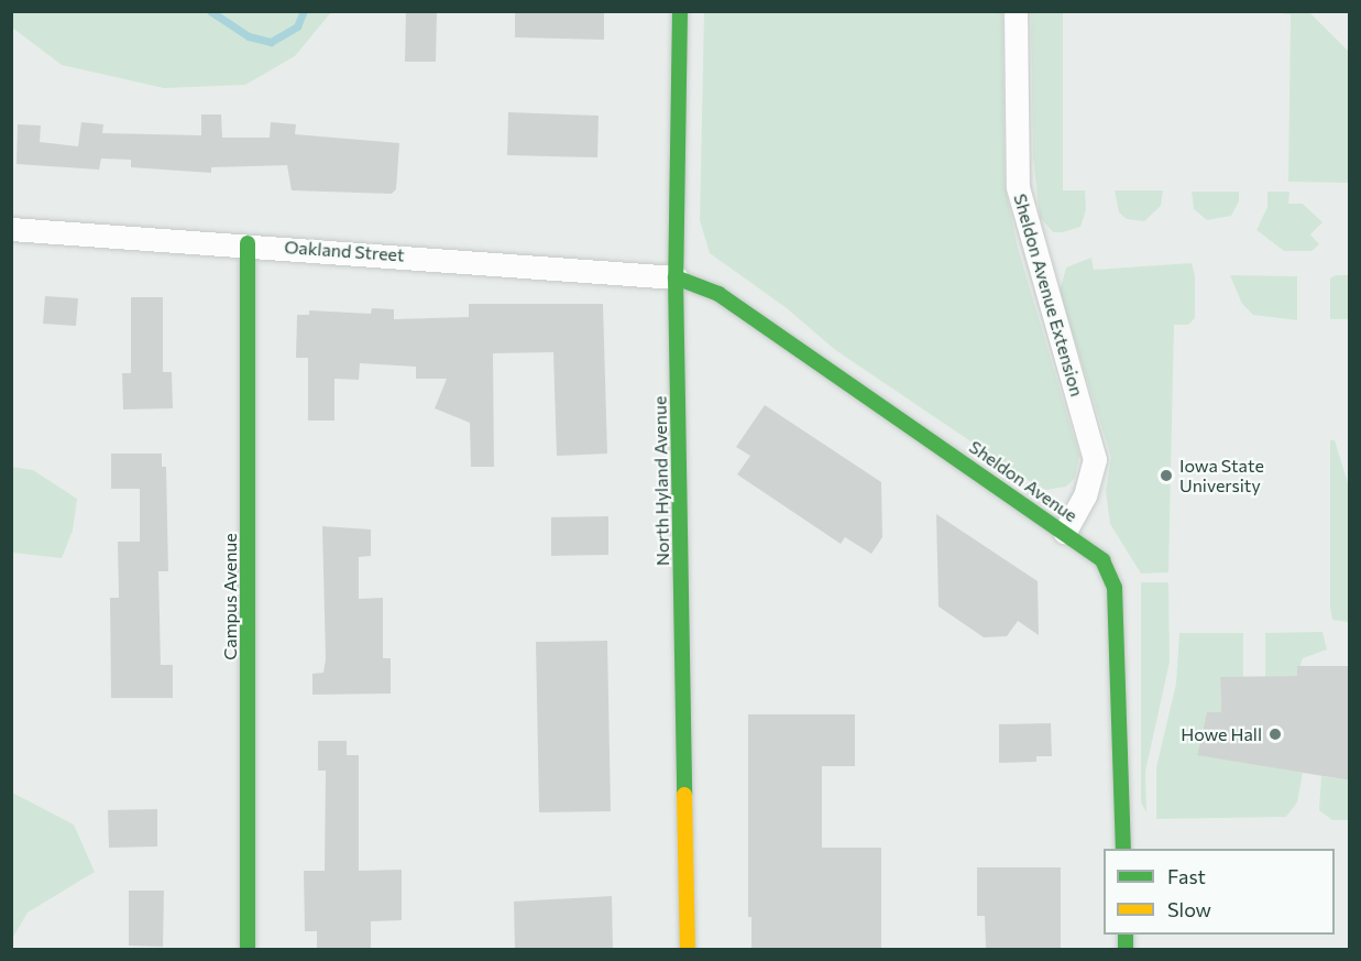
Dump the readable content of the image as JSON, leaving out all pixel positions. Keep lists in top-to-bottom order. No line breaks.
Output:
{"streets":{"street":["Oakland Street","Sheldon Avenue Extension","North Hyland Avenue","Sheldon Avenue","Campus Avenue"]},"crossings":[["Oakland Street","North Hyland Avenue"],["Oakland Street","Sheldon Avenue"],["Oakland Street","Campus Avenue"],["Sheldon Avenue Extension","Sheldon Avenue"],["North Hyland Avenue","Sheldon Avenue"]],"places":["Iowa State University","Howe Hall"],"legend":["Fast","Slow"]}
